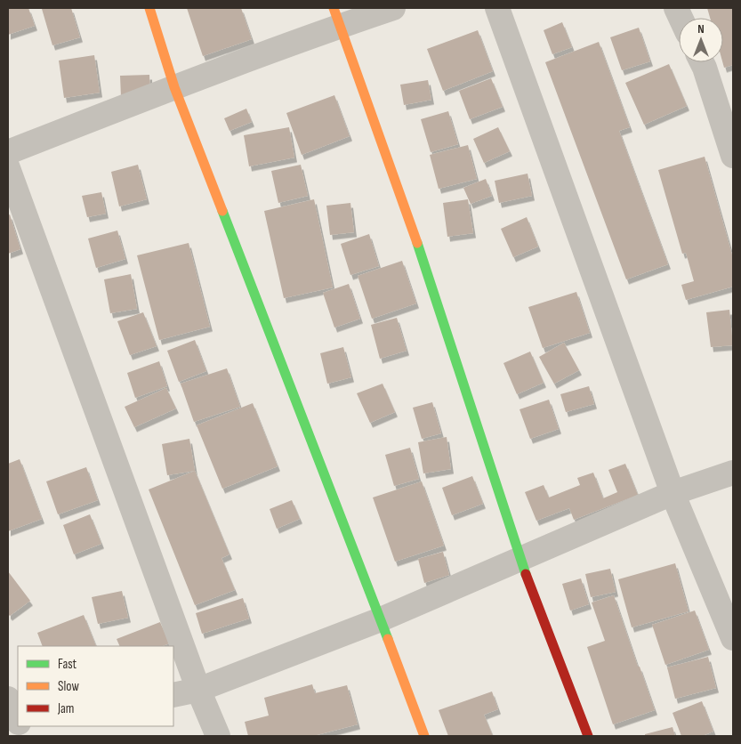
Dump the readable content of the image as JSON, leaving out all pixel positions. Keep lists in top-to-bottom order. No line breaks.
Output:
{"legend":["Fast","Slow","Jam"],"north":"top"}
